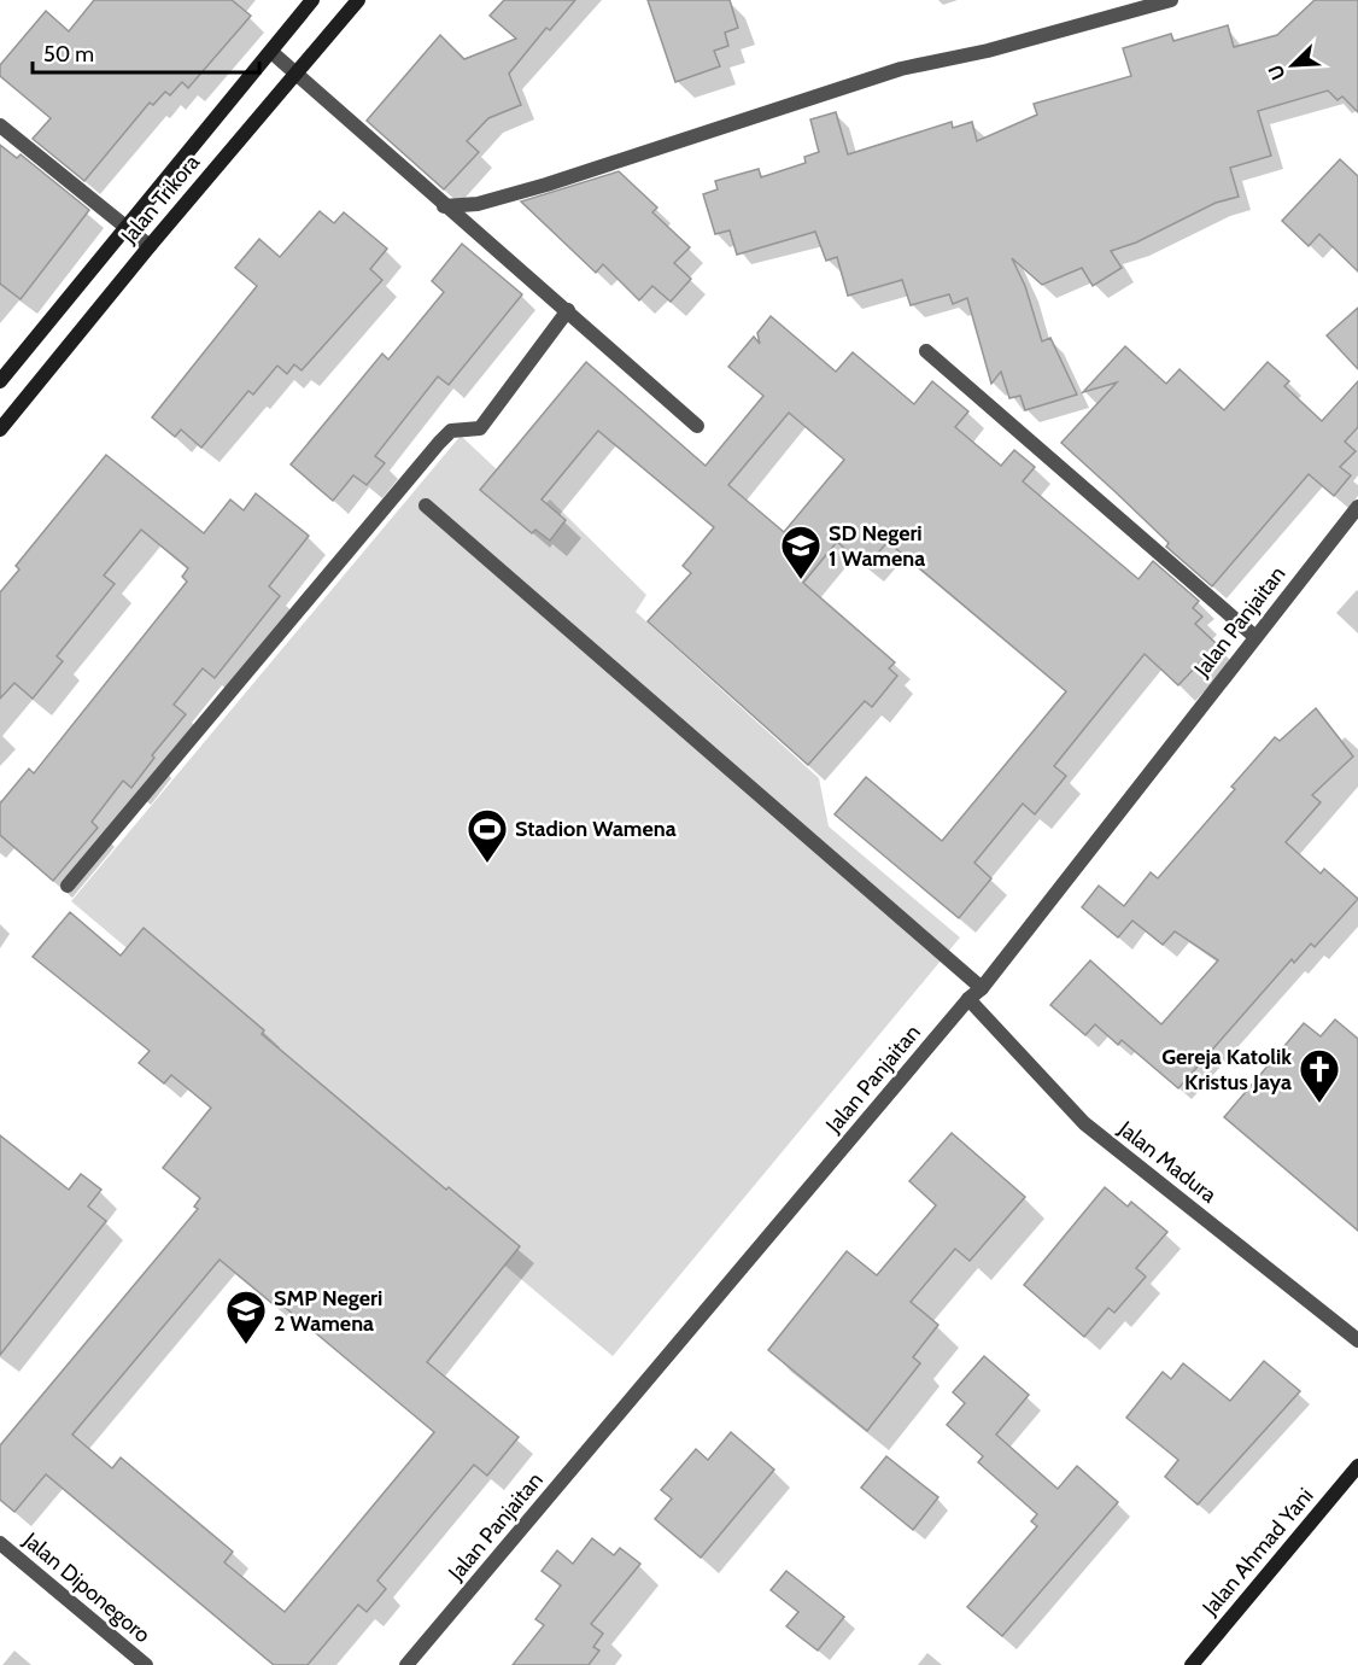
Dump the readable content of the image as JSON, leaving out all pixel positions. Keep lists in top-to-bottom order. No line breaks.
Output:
{"streets":{"main road":["Jalan Trikora","Jalan Ahmad Yani"],"street":["Jalan Panjaitan","Jalan Madura","Jalan Diponegoro"]},"crossings":[["Jalan Panjaitan","Jalan Madura"]],"places":{"school or university":["SD Negeri 1 Wamena","SMP Negeri 2 Wamena"],"sports":["Stadion Wamena"],"church":["Gereja Katolik Kristus Jaya"]},"scale_bar":"50 m","north":"bottom left"}
